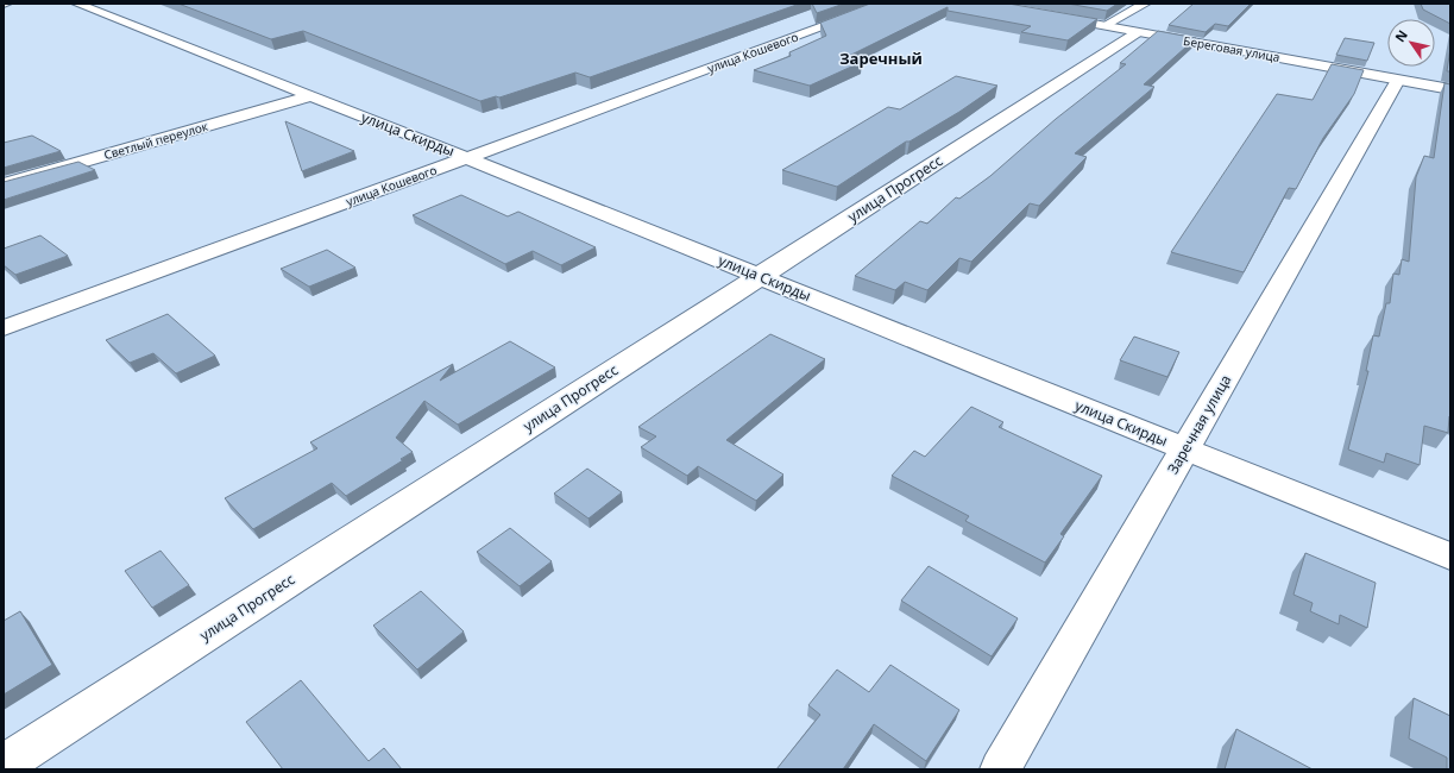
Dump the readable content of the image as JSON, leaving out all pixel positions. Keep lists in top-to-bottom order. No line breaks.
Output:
{"streets":{"street":["Береговая улица","улица Кошевого","улица Скирды","Светлый переулок","улица Прогресс","Заречная улица"]},"crossings":[["Береговая улица","улица Прогресс"],["Береговая улица","Заречная улица"],["улица Кошевого","улица Скирды"],["улица Скирды","Светлый переулок"],["улица Скирды","улица Прогресс"],["улица Скирды","Заречная улица"]],"districts":["Заречный"],"north":"top left"}
